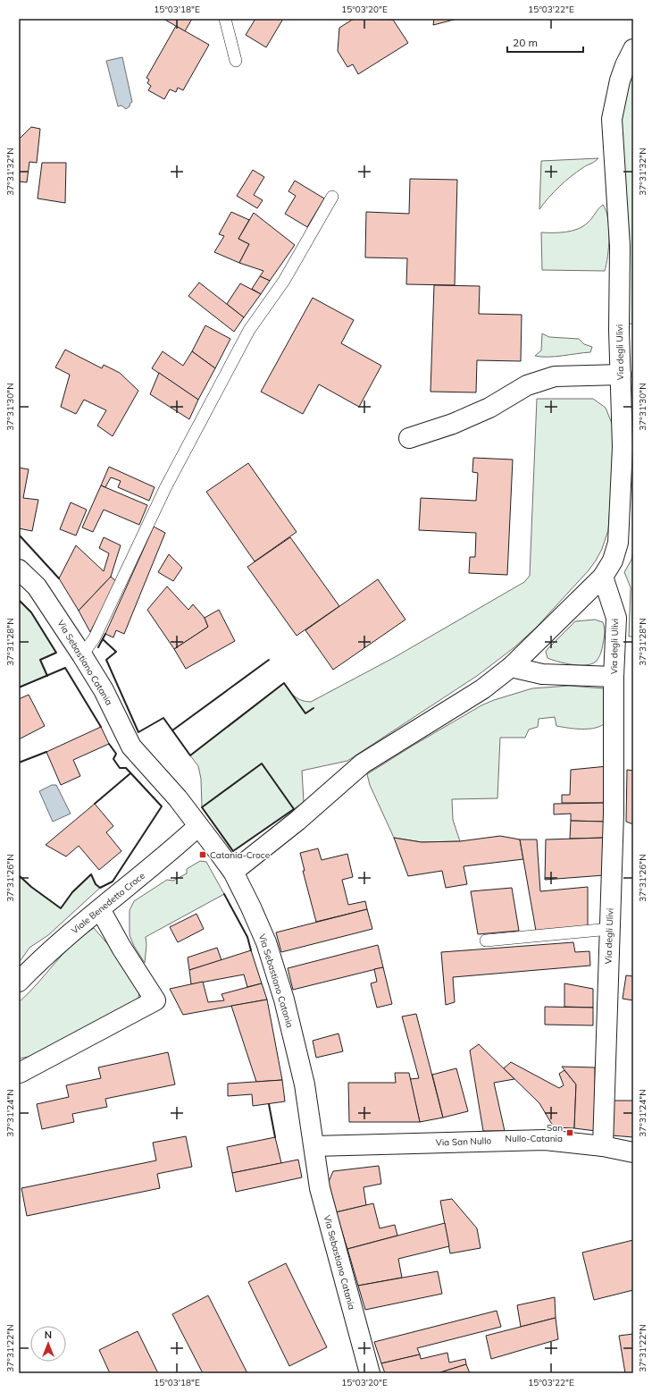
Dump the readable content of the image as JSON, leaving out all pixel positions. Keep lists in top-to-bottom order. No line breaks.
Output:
{"streets":{"street":["Via degli Ulivi","Via Sebastiano Catania","Viale Benedetto Croce","Via San Nullo"]},"crossings":[["Via degli Ulivi","Via San Nullo"],["Via Sebastiano Catania","Viale Benedetto Croce"],["Via Sebastiano Catania","Via San Nullo"]],"places":{"transit":["Catania-Croce","San Nullo-Catania"]},"scale_bar":"20 m","north":"top","coordinates":["15°03'18\"E","15°03'20\"E","15°03'22\"E","37°31'32\"N","37°31'30\"N","37°31'28\"N","37°31'26\"N","37°31'24\"N","37°31'22\"N"]}
